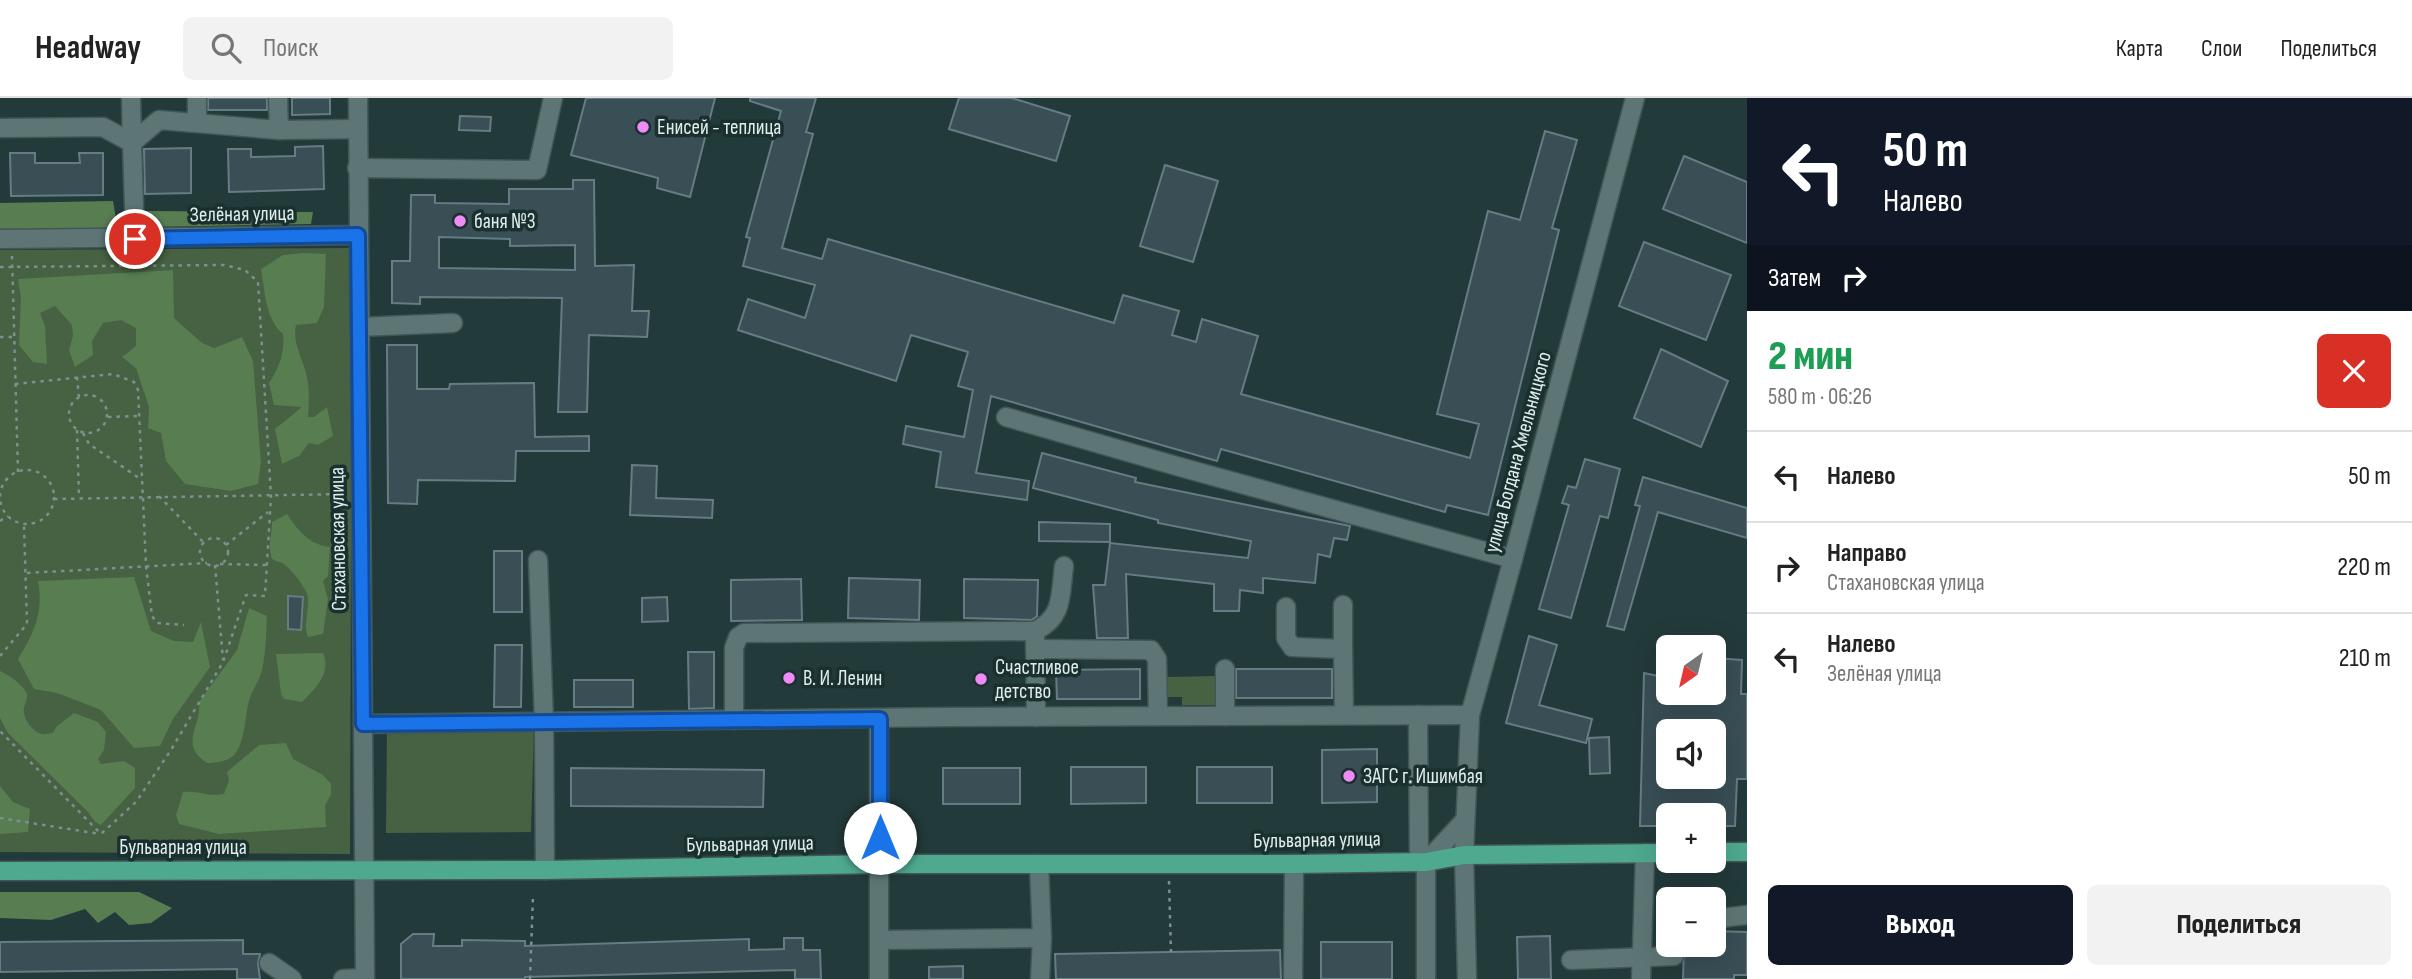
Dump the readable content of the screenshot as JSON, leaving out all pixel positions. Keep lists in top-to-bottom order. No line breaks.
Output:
{"streets":{"main road":["Бульварная улица"],"street":["Зелёная улица","улица Богдана Хмельницкого","Стахановская улица"]},"crossings":[["Зелёная улица","Стахановская улица"],["улица Богдана Хмельницкого","Бульварная улица"],["Стахановская улица","Бульварная улица"]],"places":["Енисей - теплица","баня №3","В. И. Ленин","Счастливое детство","ЗАГС г. Ишимбая"],"north":"bottom left","page":{"header":"Headway","search":"Поиск","nav":["Карта","Слои","Поделиться"],"turn":["50 m","Налево"],"then":"Затем","heading":["2 мин","580 m · 06:26"],"list":[{"name":"Налево","value":"50 m"},{"name":"Направо","note":"Стахановская улица","value":"220 m"},{"name":"Налево","note":"Зелёная улица","value":"210 m"}],"map_buttons":["+","−"],"buttons":["Выход","Поделиться"]}}
